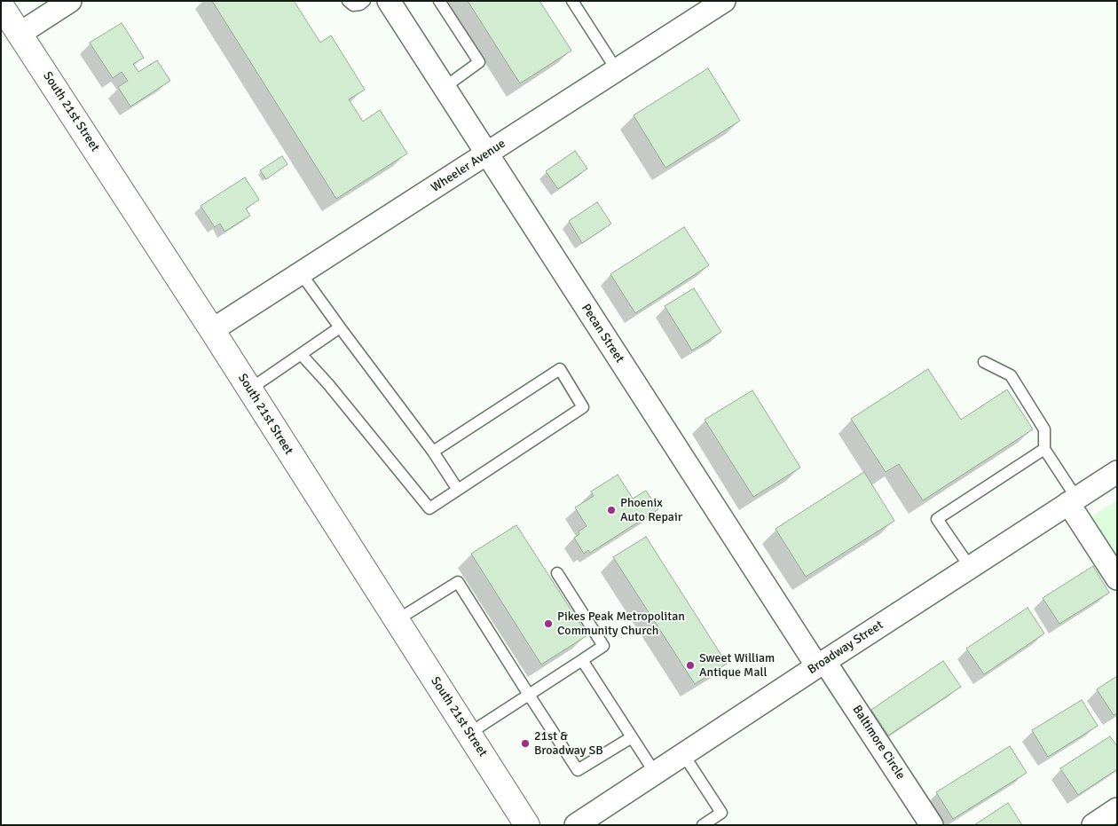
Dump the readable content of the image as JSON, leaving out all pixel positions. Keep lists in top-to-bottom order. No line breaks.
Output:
{"streets":{"main road":["South 21st Street"],"street":["Wheeler Avenue","Pecan Street","Broadway Street","Baltimore Circle"]},"crossings":[["South 21st Street","Wheeler Avenue"],["Wheeler Avenue","Pecan Street"],["Pecan Street","Broadway Street"],["Pecan Street","Baltimore Circle"],["Broadway Street","Baltimore Circle"]],"places":["Phoenix Auto Repair","Pikes Peak Metropolitan Community Church","Sweet William Antique Mall","21st & Broadway SB"]}
